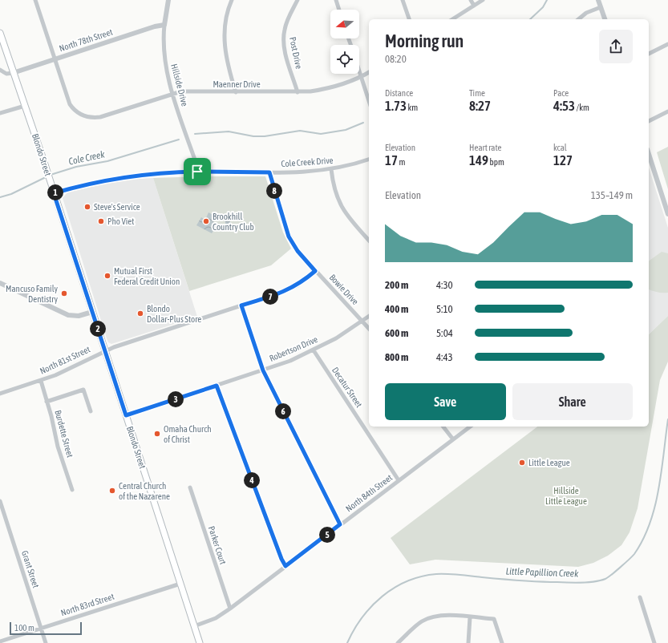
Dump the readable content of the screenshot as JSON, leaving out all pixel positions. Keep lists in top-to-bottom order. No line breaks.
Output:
{"streets":{"main road":["Blondo Street"],"street":["North 78th Street","Post Drive","Maenner Drive","Hillside Drive","Cole Creek Drive","Bowie Drive","Robertson Drive","North 81st Street","Decatur Street","Burdette Street","North 84th Street","Parker Court","Grant Street","North 83rd Street"]},"crossings":[["North 78th Street","Maenner Drive"],["North 78th Street","Hillside Drive"],["North 78th Street","Blondo Street"],["Post Drive","Maenner Drive"],["Maenner Drive","Hillside Drive"],["Hillside Drive","Cole Creek Drive"],["Blondo Street","Cole Creek Drive"],["Blondo Street","Robertson Drive"],["Blondo Street","North 81st Street"],["Blondo Street","North 84th Street"],["Blondo Street","North 83rd Street"],["Cole Creek Drive","Bowie Drive"],["Bowie Drive","Robertson Drive"],["Bowie Drive","North 81st Street"],["Robertson Drive","Decatur Street"],["North 81st Street","Burdette Street"],["Decatur Street","North 84th Street"],["North 84th Street","Parker Court"],["Grant Street","North 83rd Street"]],"water":["Cole Creek","Little Papillion Creek"],"parks":["Hillside Little League"],"places":["Steve's Service","Pho Viet","Brookhill Country Club","Mutual First Federal Credit Union","Mancuso Family Dentistry","Blondo Dollar-Plus Store","Omaha Church of Christ","Little League","Central Church of the Nazarene"],"scale_bar":"100 m","north":"left","page":{"heading":["Morning run","08:20"],"stats":[["Distance","1.73 km"],["Time","8:27"],["Pace","4:53 /km"],["Elevation","17 m"],["Heart rate","149 bpm"],["kcal","127"]],"pins":["8","1","7","2","3","6","4","5"],"chart":["Elevation","135–149 m"],"list":[{"name":"200 m","note":"4:30"},{"name":"400 m","note":"5:10"},{"name":"600 m","note":"5:04"},{"name":"800 m","note":"4:43"}],"buttons":["Save","Share"],"scale":"100 m"}}
